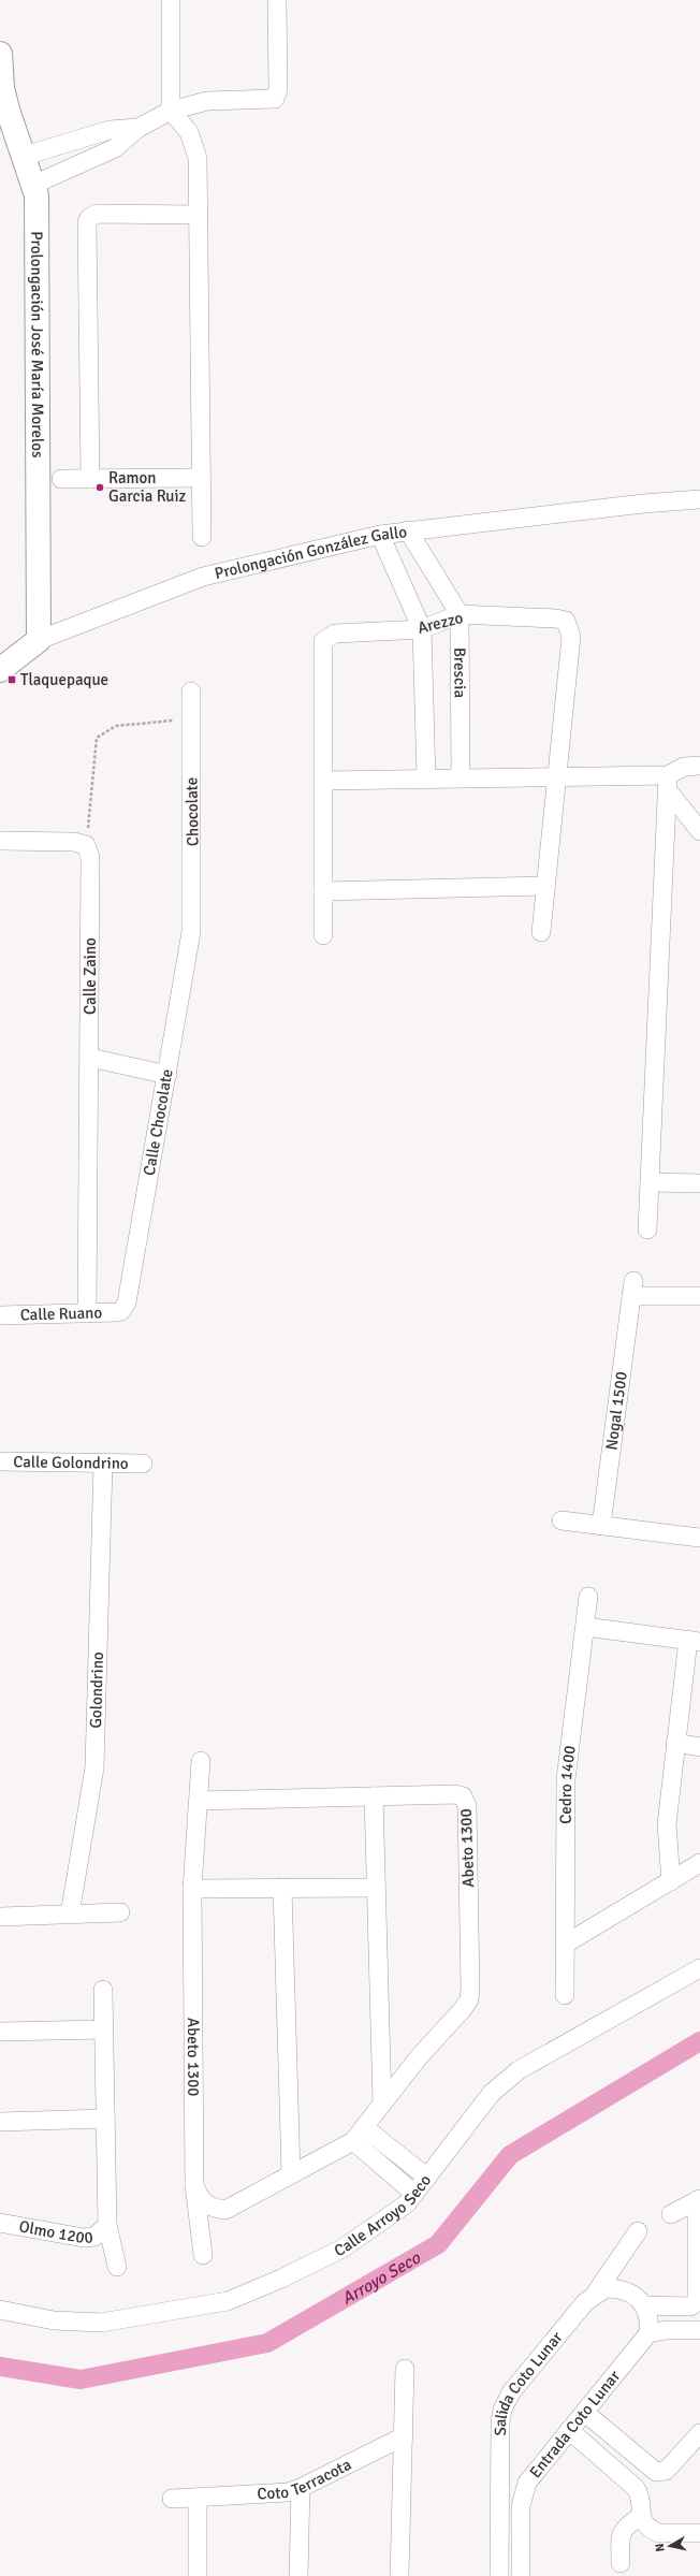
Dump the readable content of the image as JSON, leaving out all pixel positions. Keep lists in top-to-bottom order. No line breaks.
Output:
{"streets":{"street":["Prolongación José María Morelos","Prolongación González Gallo","Arezzo","Brescia","Chocolate","Calle Zaino","Calle Chocolate","Calle Ruano","Nogal 1500","Calle Golondrino","Golondrino","Cedro 1400","Abeto 1300","Calle Arroyo Seco","Olmo 1200","Salida Coto Lunar","Entrada Coto Lunar","Coto Terracota"]},"crossings":[["Prolongación José María Morelos","Prolongación González Gallo"],["Arezzo","Brescia"],["Chocolate","Calle Chocolate"],["Calle Zaino","Calle Ruano"],["Calle Chocolate","Calle Ruano"],["Calle Golondrino","Golondrino"]],"water":["Arroyo Seco"],"places":{"other":["Ramon Garcia Ruiz"],"transit":["Tlaquepaque"]},"north":"left"}
